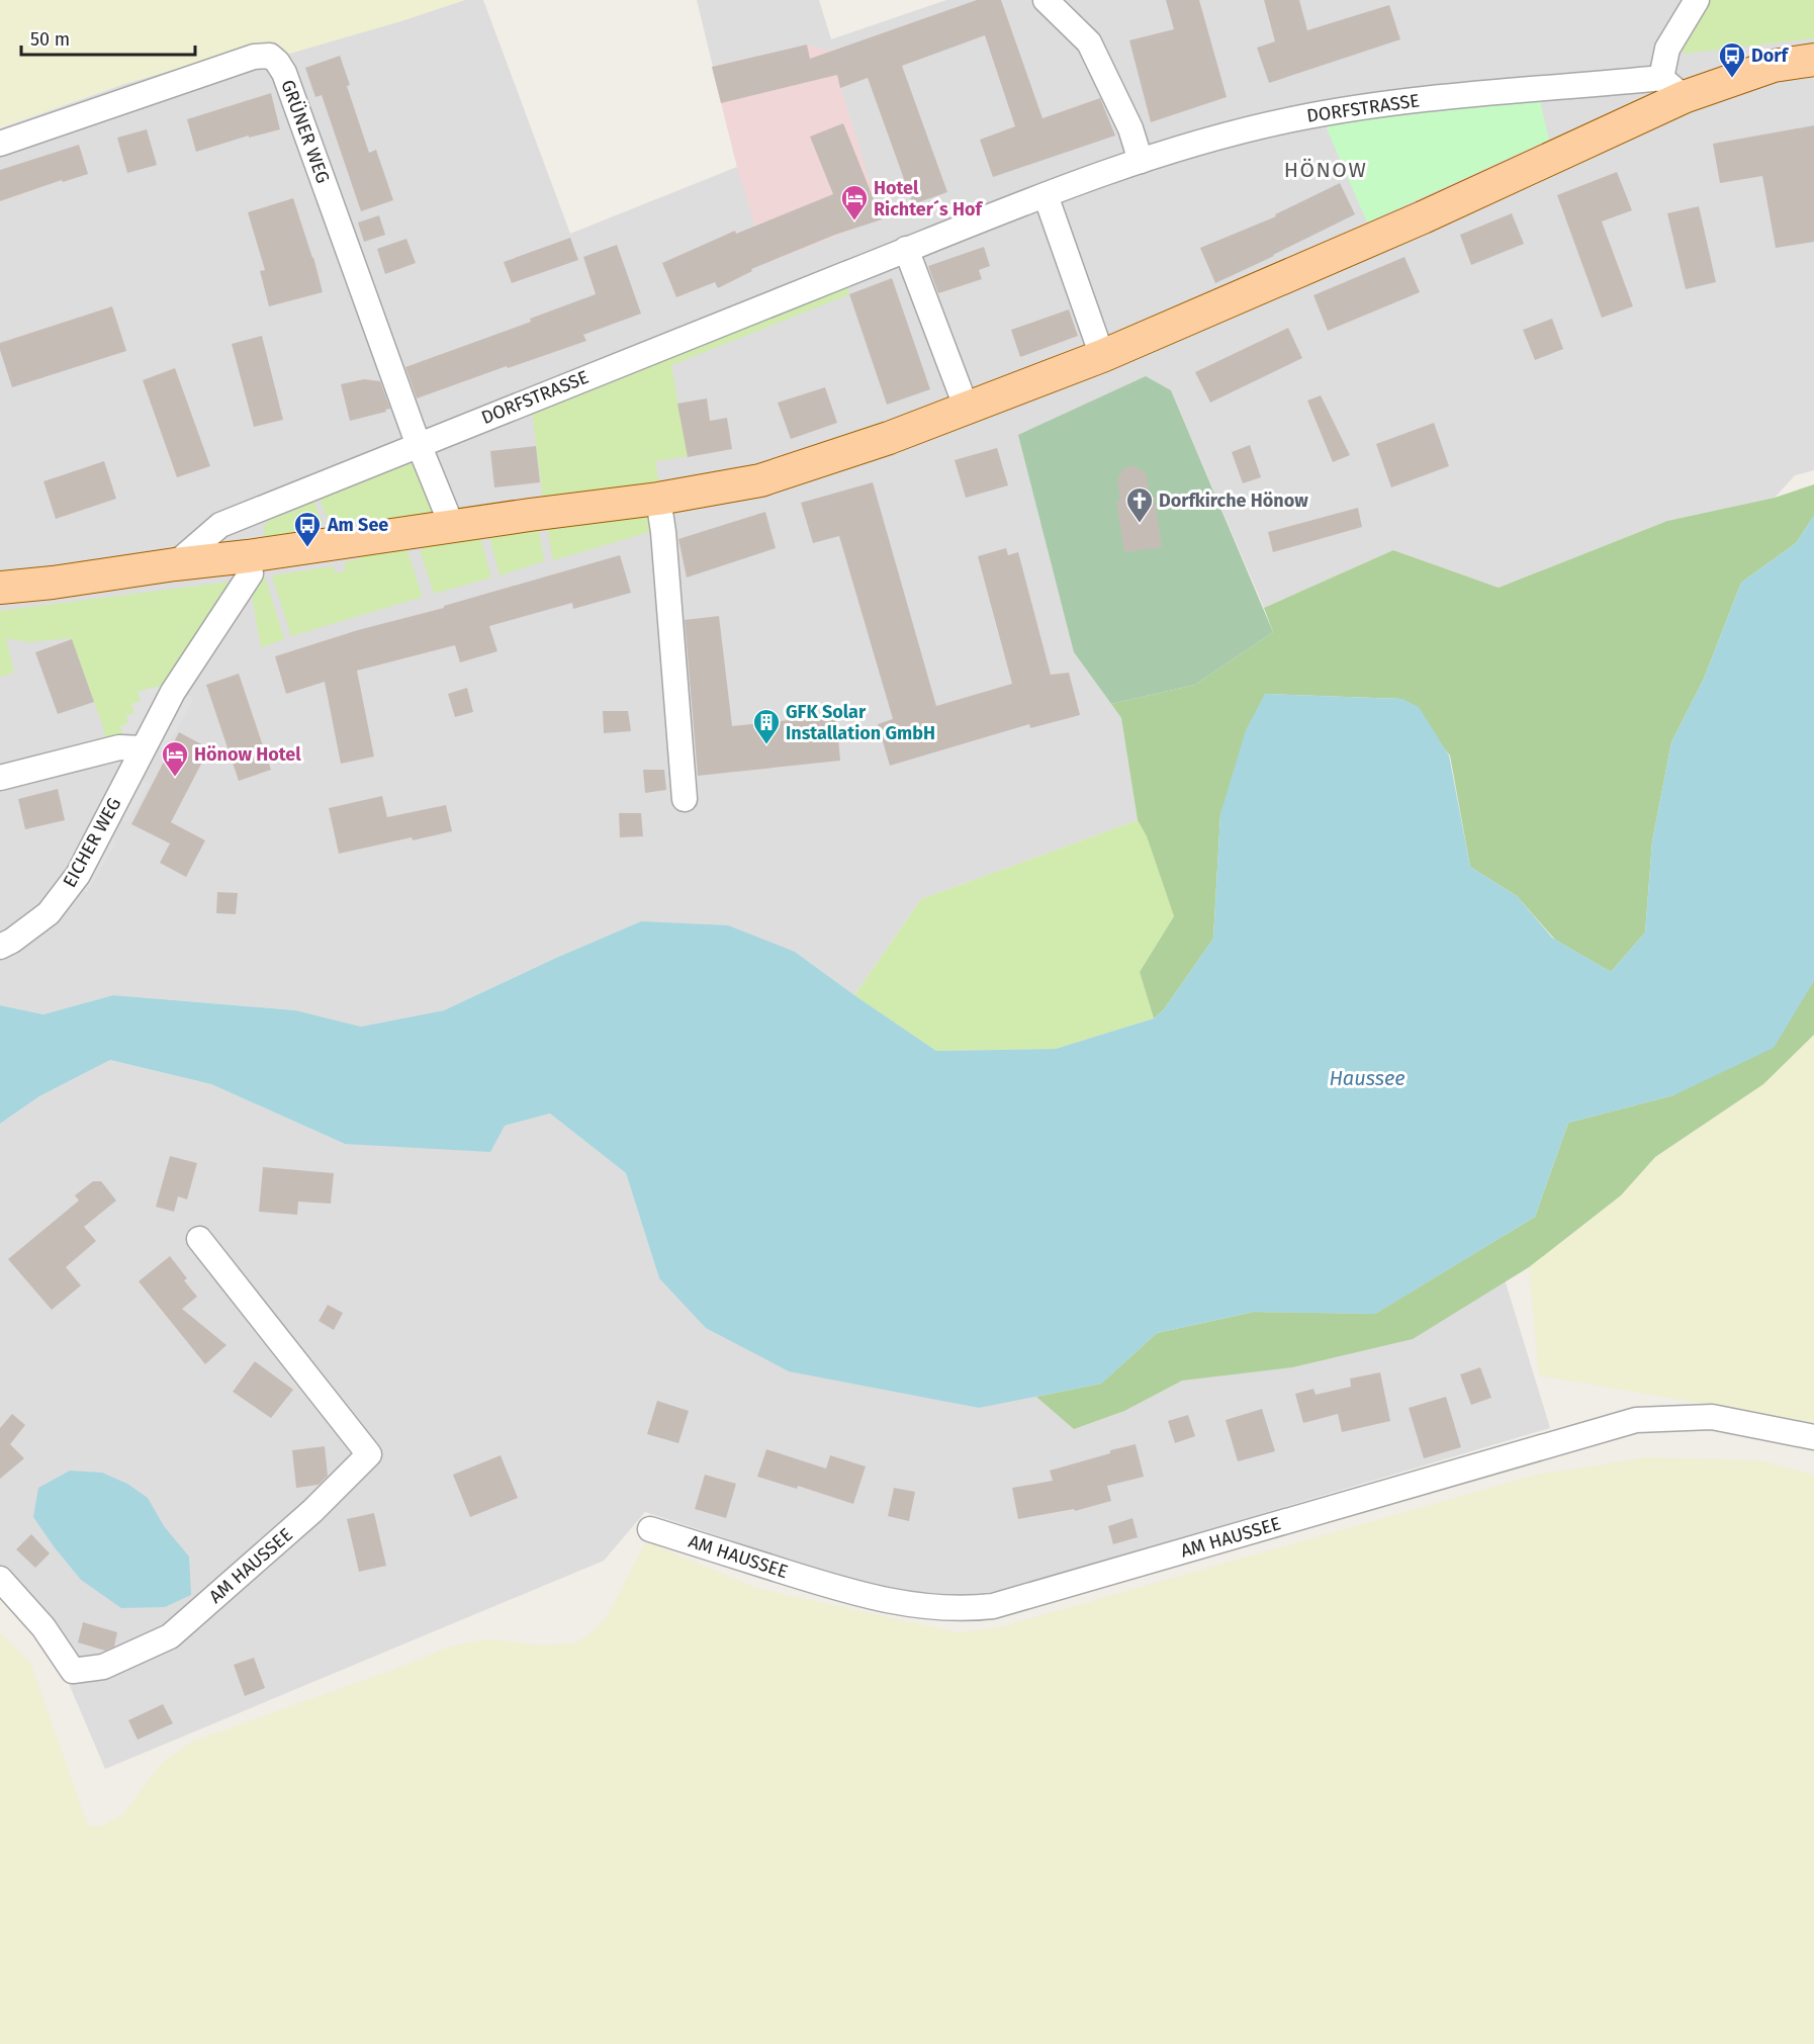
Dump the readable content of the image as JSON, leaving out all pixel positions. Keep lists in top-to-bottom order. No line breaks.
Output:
{"streets":{"main road":["DORFSTRASSE"],"street":["GRÜNER WEG","EICHER WEG","AM HAUSSEE"]},"crossings":[["DORFSTRASSE","GRÜNER WEG"]],"districts":["HÖNOW"],"water":["Haussee"],"places":{"bus stop":["Dorf","Am See"],"hotel":["Hotel Richter´s Hof","Hönow Hotel"],"church":["Dorfkirche Hönow"],"building":["GFK Solar Installation GmbH"]},"scale_bar":"50 m"}
